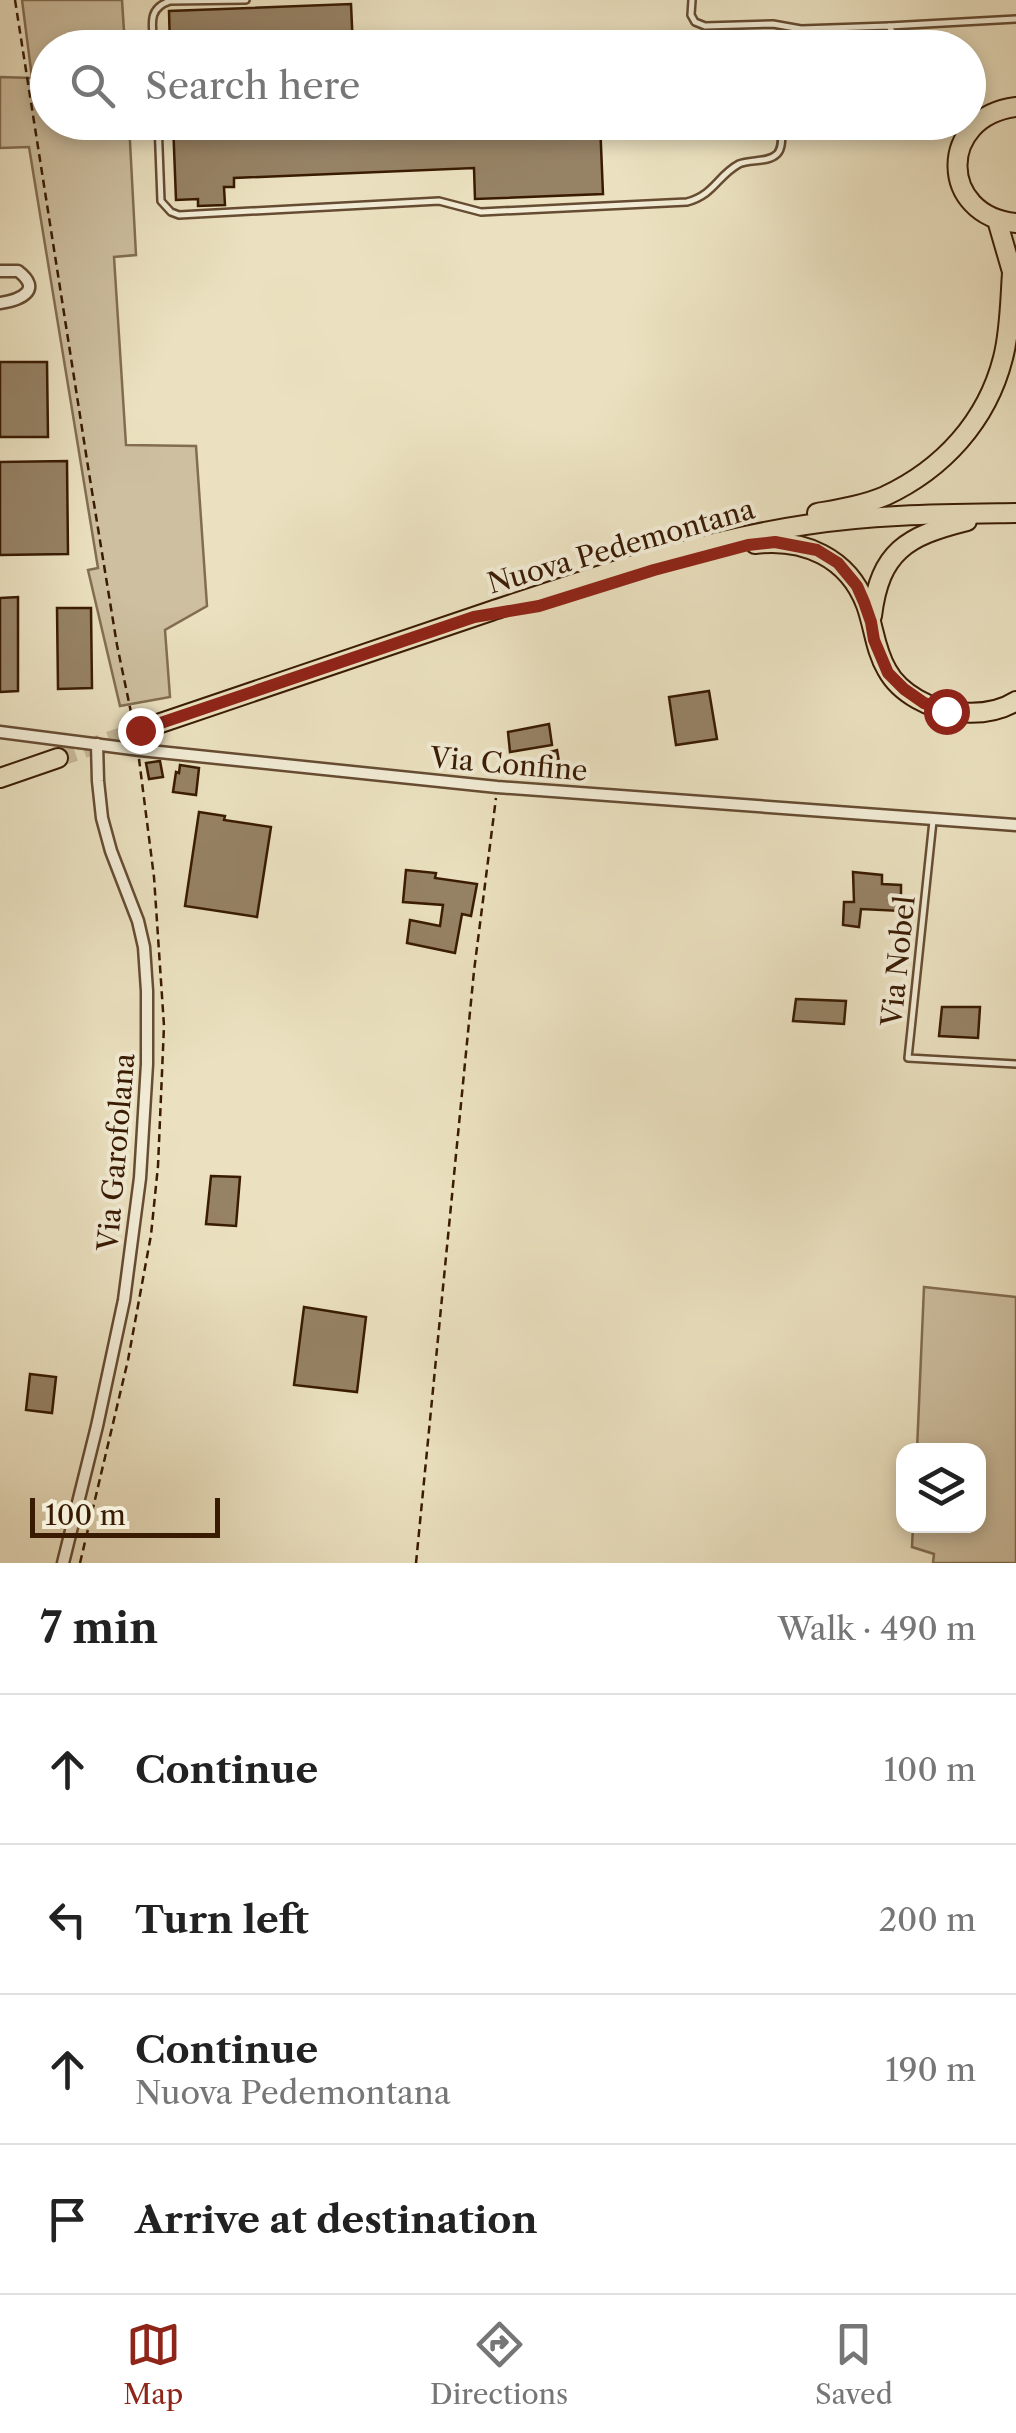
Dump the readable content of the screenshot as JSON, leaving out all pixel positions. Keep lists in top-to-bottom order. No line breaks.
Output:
{"streets":{"main road":["Nuova Pedemontana"],"street":["Via Confine","Via Garofolana"],"lane":["Via Nobel"]},"crossings":[["Via Confine","Via Nobel"],["Via Confine","Via Garofolana"]],"scale_bar":"100 m","page":{"search":"Search here","scale":"100 m","heading":["7 min","Walk · 490 m"],"list":[["Continue","100 m"],["Turn left","200 m"],["Continue","Nuova Pedemontana","190 m"],"Arrive at destination"],"nav":["Map","Directions","Saved"]}}
